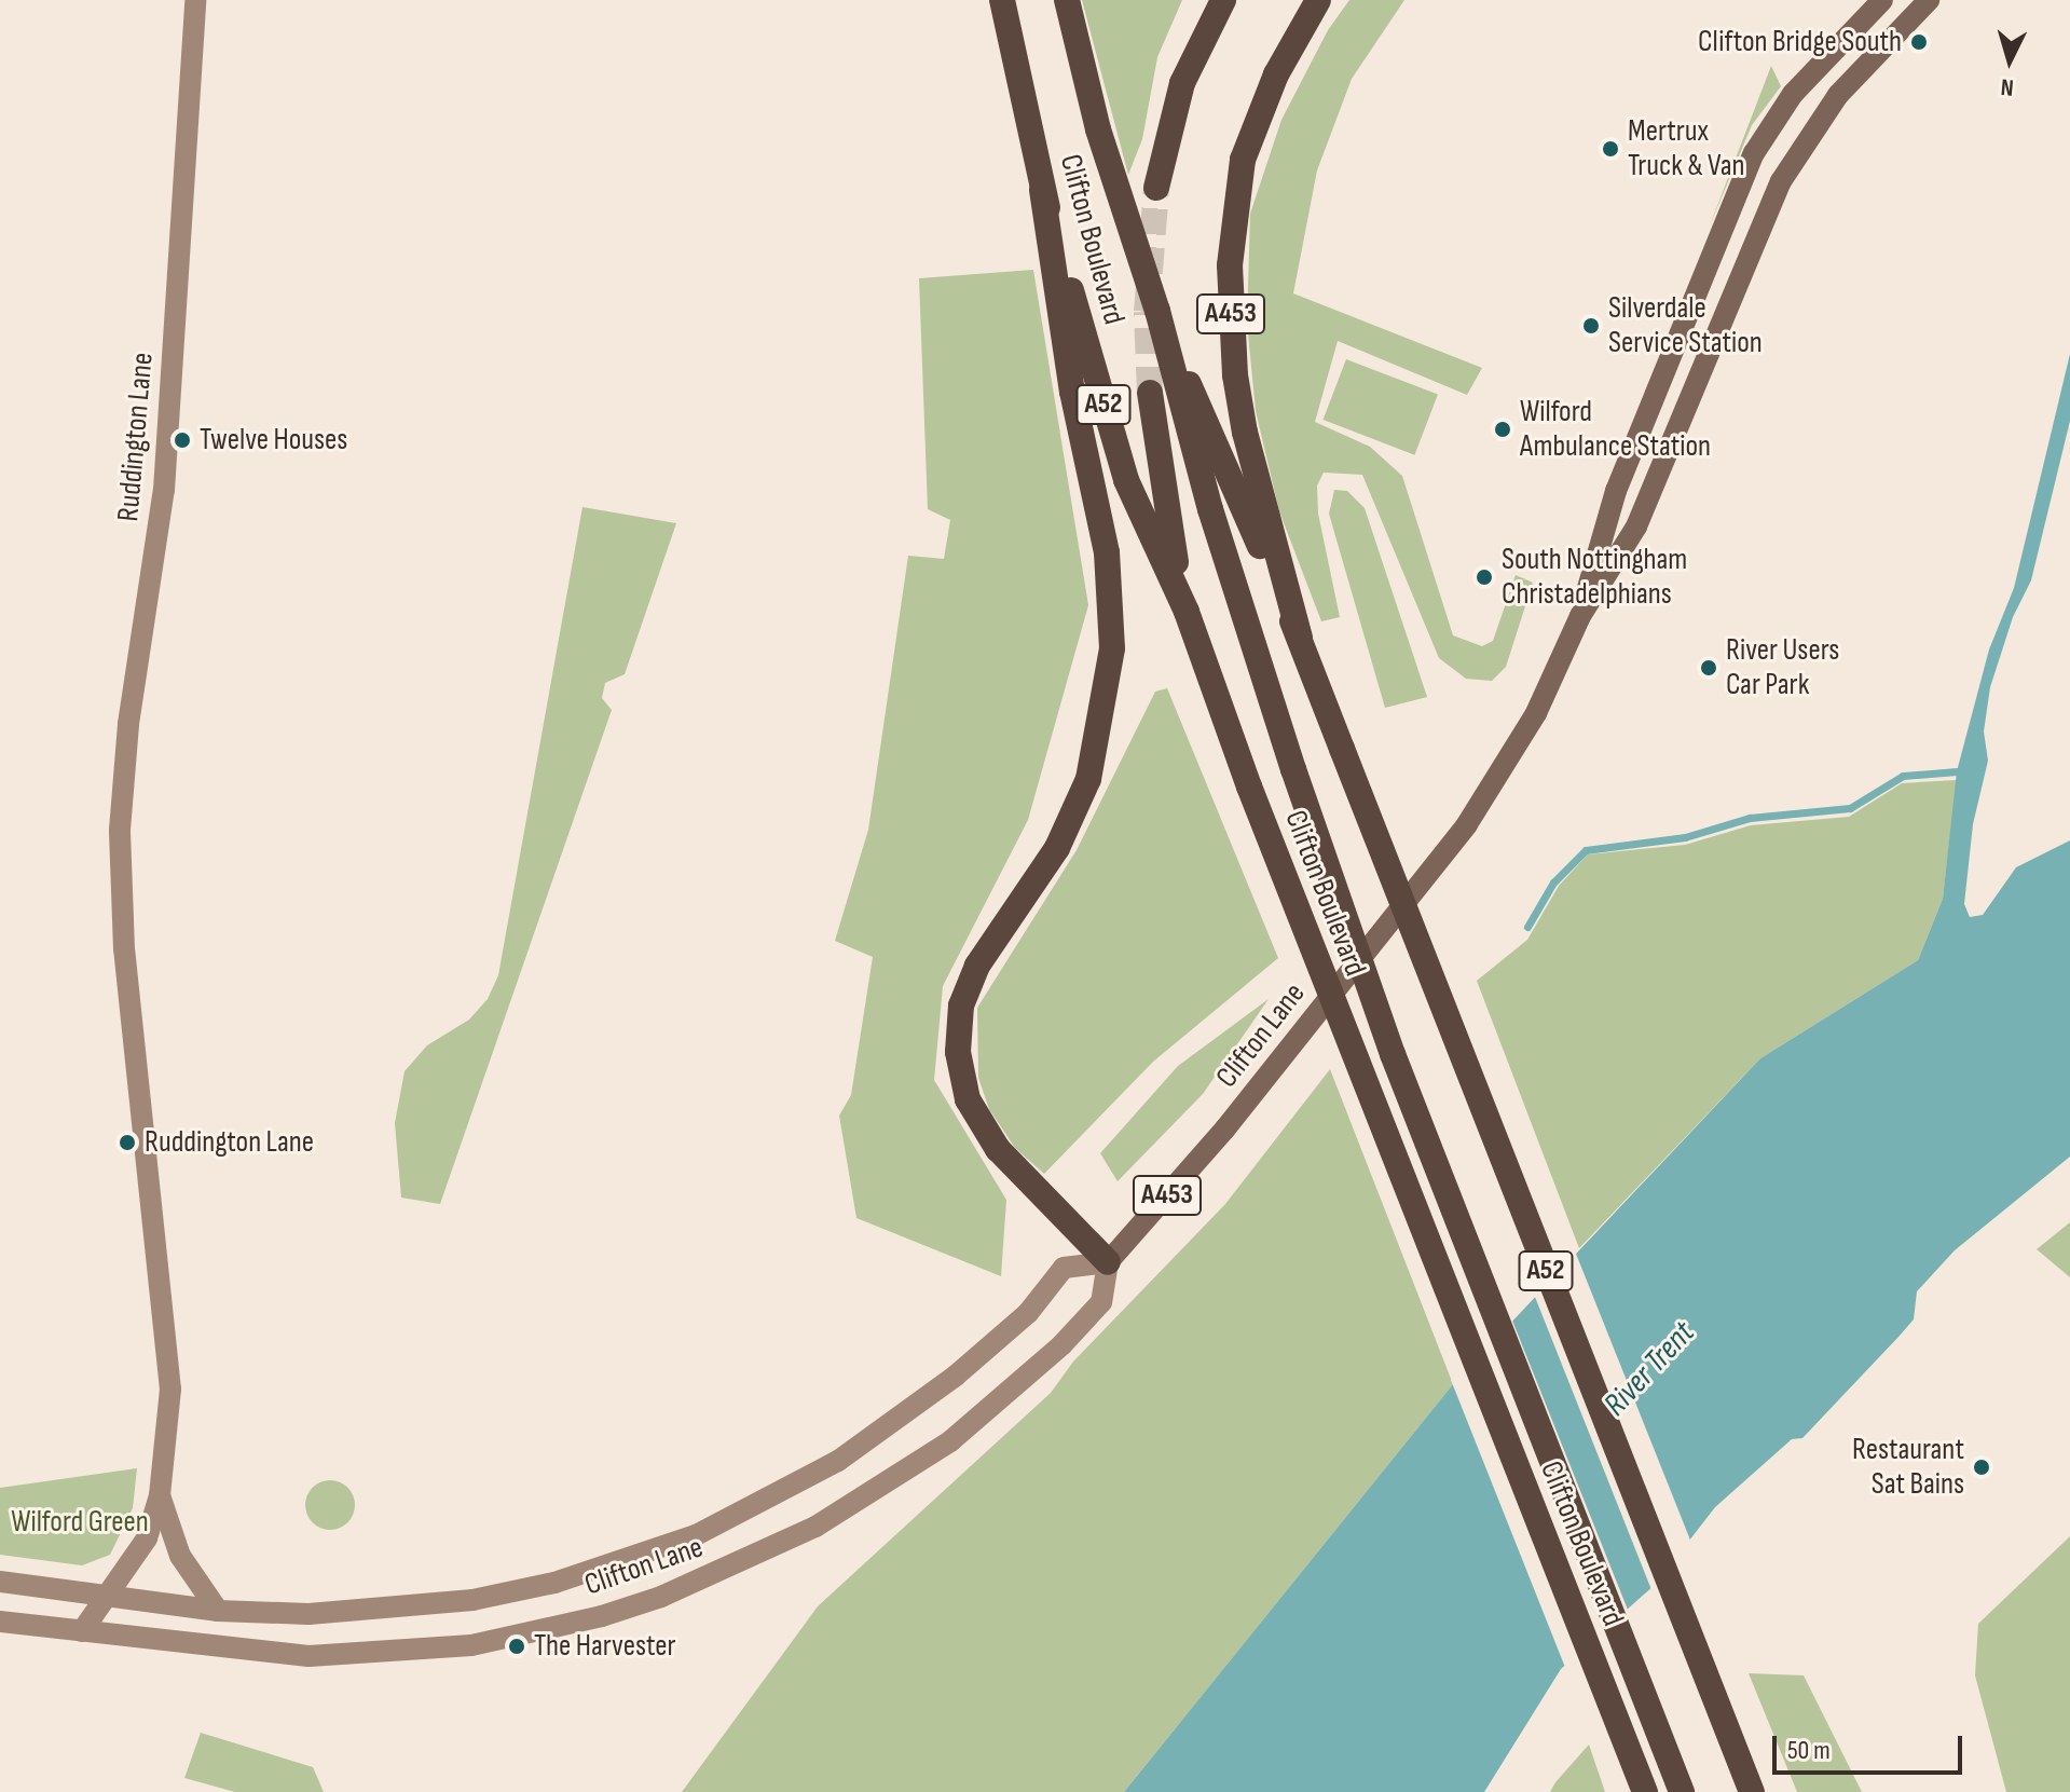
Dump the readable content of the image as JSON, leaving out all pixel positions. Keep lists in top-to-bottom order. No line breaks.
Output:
{"streets":{"highway":["Clifton Boulevard","A453","A52"],"main road":["Ruddington Lane","Clifton Lane"]},"crossings":[["Clifton Boulevard","A52"],["A453","A52"],["A52","Clifton Lane"],["Ruddington Lane","Clifton Lane"]],"water":["River Trent"],"parks":["Wilford Green"],"places":["Clifton Bridge South","Mertrux Truck & Van","Silverdale Service Station","Wilford Ambulance Station","Twelve Houses","South Nottingham Christadelphians","River Users Car Park","Ruddington Lane","Restaurant Sat Bains","The Harvester"],"scale_bar":"50 m","north":"bottom"}
